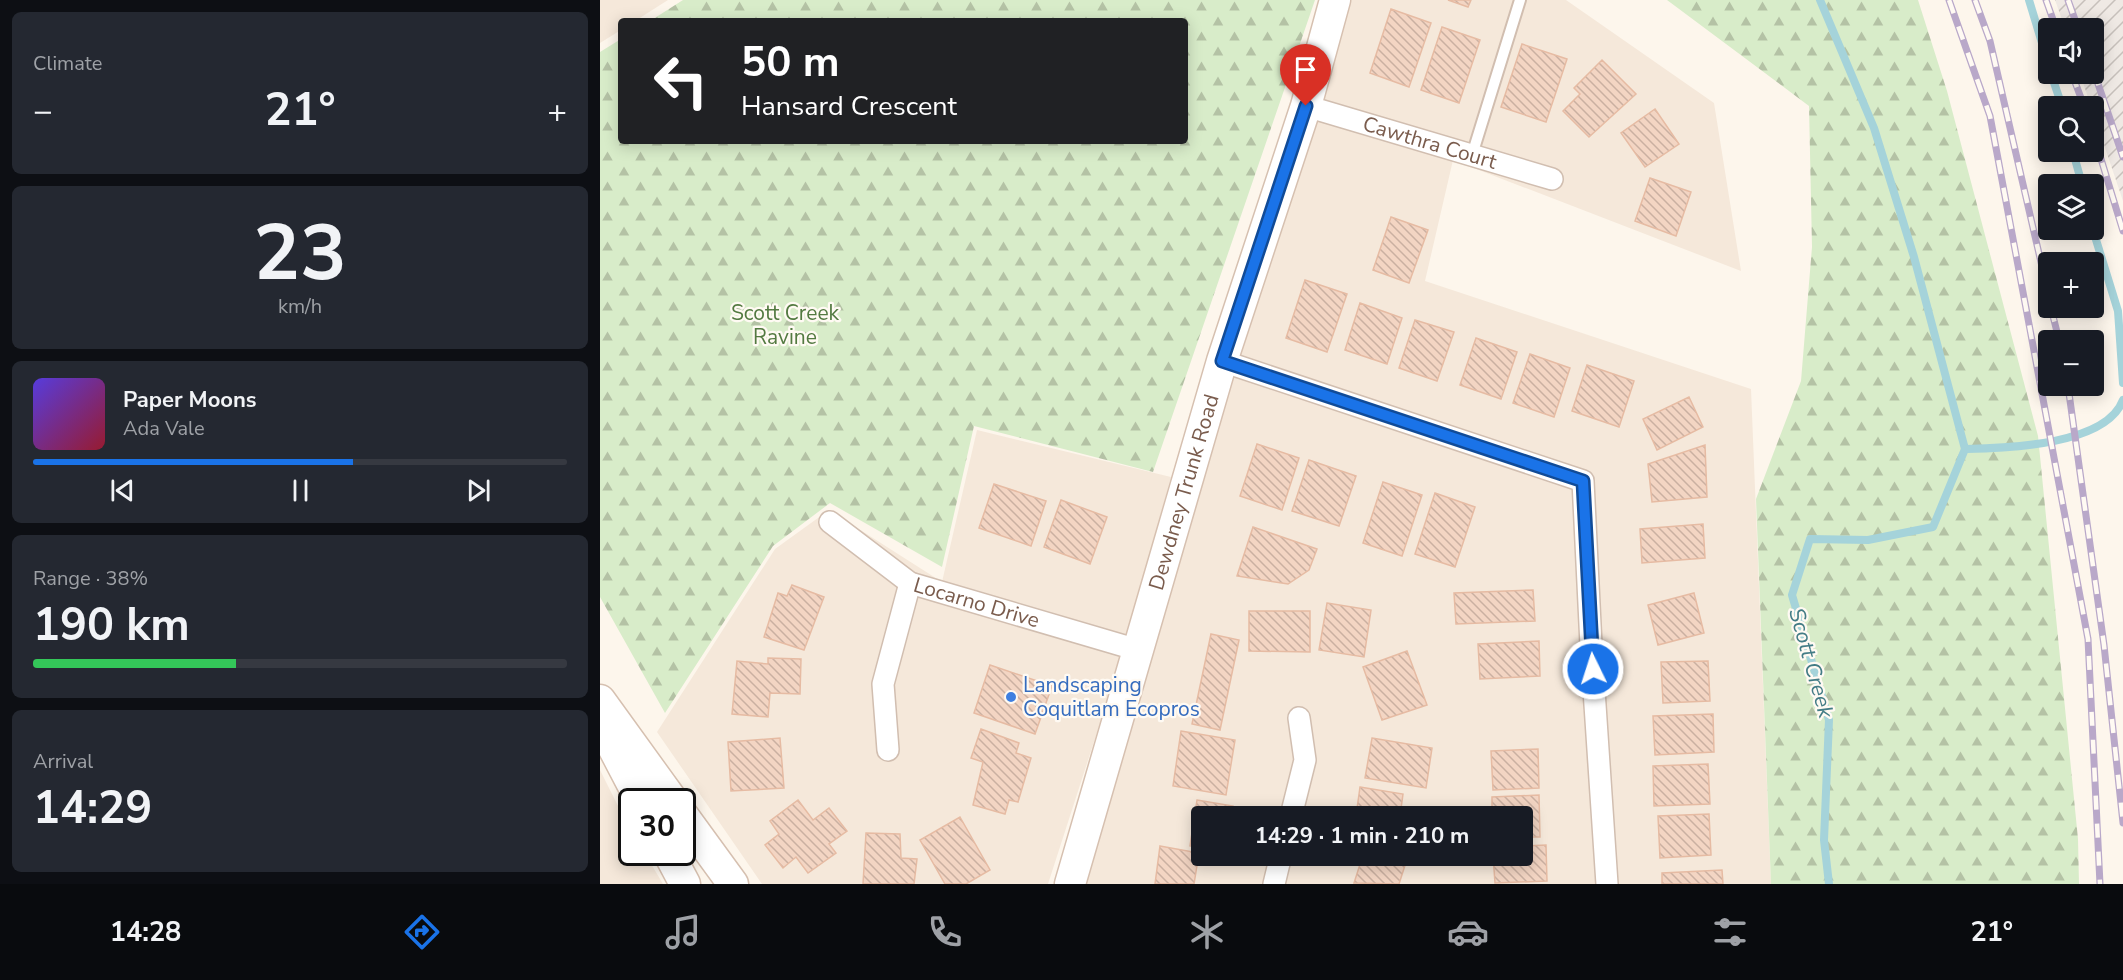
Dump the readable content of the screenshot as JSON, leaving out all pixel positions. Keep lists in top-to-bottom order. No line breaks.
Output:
{"streets":{"main road":["Dewdney Trunk Road"],"street":["Cawthra Court","Locarno Drive"]},"crossings":[["Cawthra Court","Dewdney Trunk Road"],["Dewdney Trunk Road","Locarno Drive"]],"water":["Scott Creek"],"parks":["Scott Creek Ravine"],"places":["Landscaping Coquitlam Ecopros"],"page":{"tile":["Climate",["23","km/h"],["Range · 38%","190 km"],["Arrival","14:29"]],"map_buttons":["+","−"],"turn":["50 m","Hansard Crescent"],"heat":["−","21°","+"],"song":["Paper Moons","Ada Vale"],"limit":"30","trip":"14:29 · 1 min · 210 m","tabs":["14:28","21°"]}}
